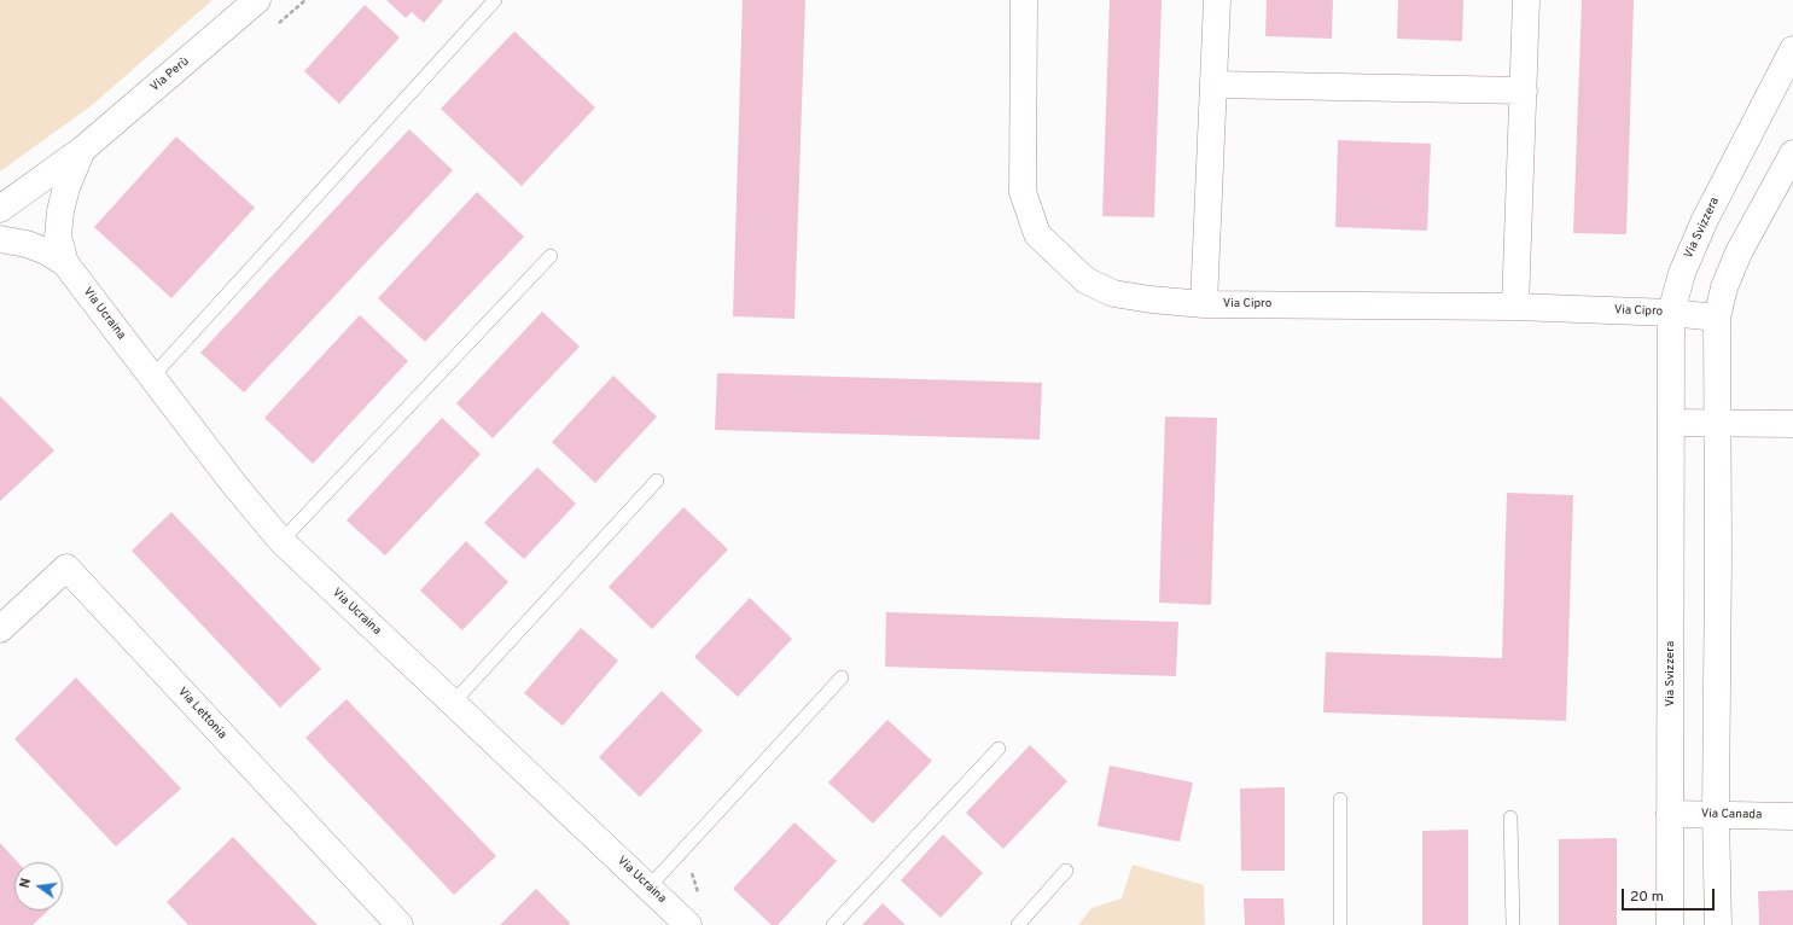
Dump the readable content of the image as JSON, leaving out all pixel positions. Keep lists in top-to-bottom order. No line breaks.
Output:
{"streets":{"street":["Via Perù","Via Svizzera","Via Cipro","Via Ucraina","Via Lettonia","Via Canada"]},"crossings":[["Via Perù","Via Ucraina"],["Via Svizzera","Via Cipro"],["Via Svizzera","Via Canada"]],"scale_bar":"20 m","north":"left"}
